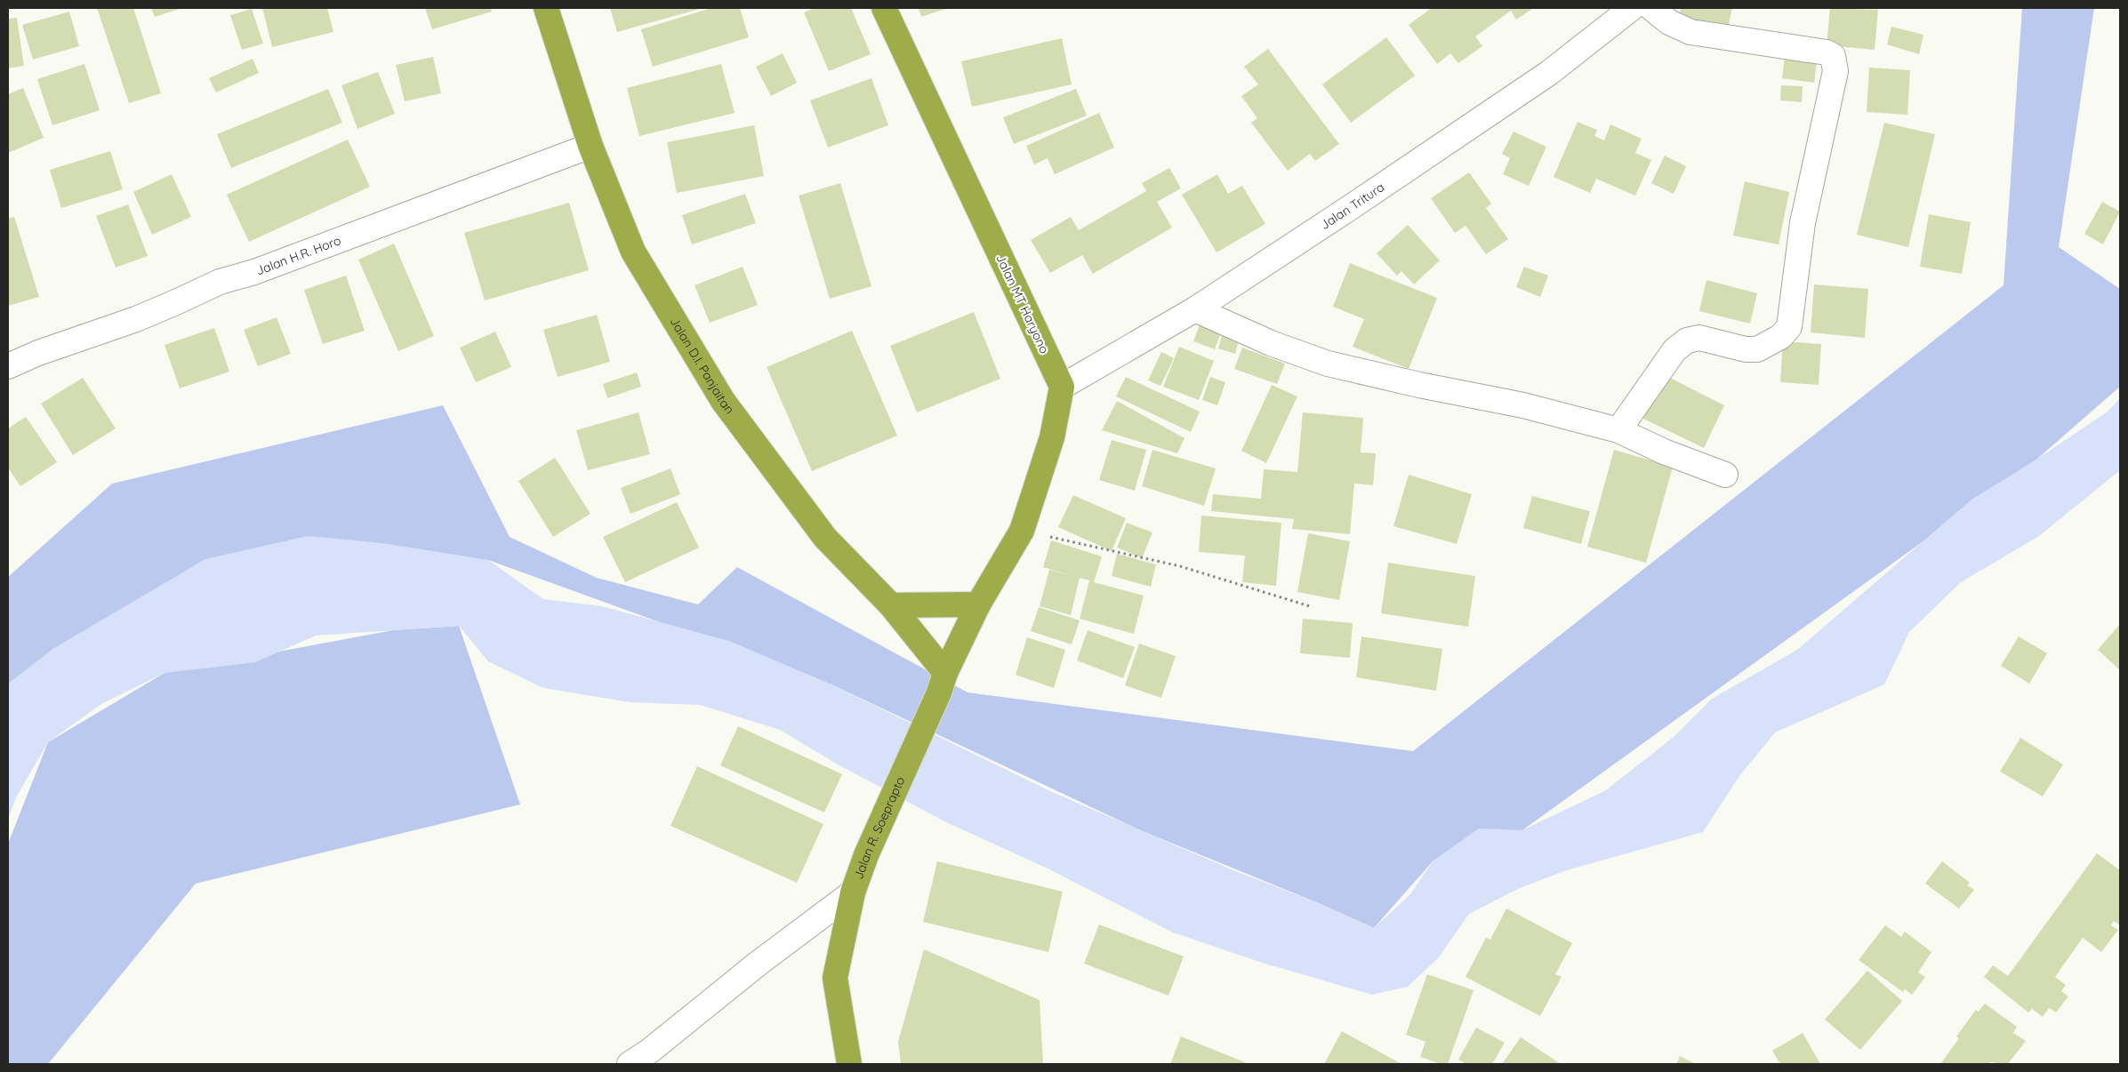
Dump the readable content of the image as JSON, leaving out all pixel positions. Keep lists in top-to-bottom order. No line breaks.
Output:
{"streets":{"highway":["Jalan MT Haryono","Jalan D.I. Panjaitan","Jalan R. Soeprapto"],"street":["Jalan Tritura","Jalan H.R. Horo"]},"crossings":[["Jalan Tritura","Jalan MT Haryono"],["Jalan H.R. Horo","Jalan D.I. Panjaitan"],["Jalan D.I. Panjaitan","Jalan R. Soeprapto"]]}
